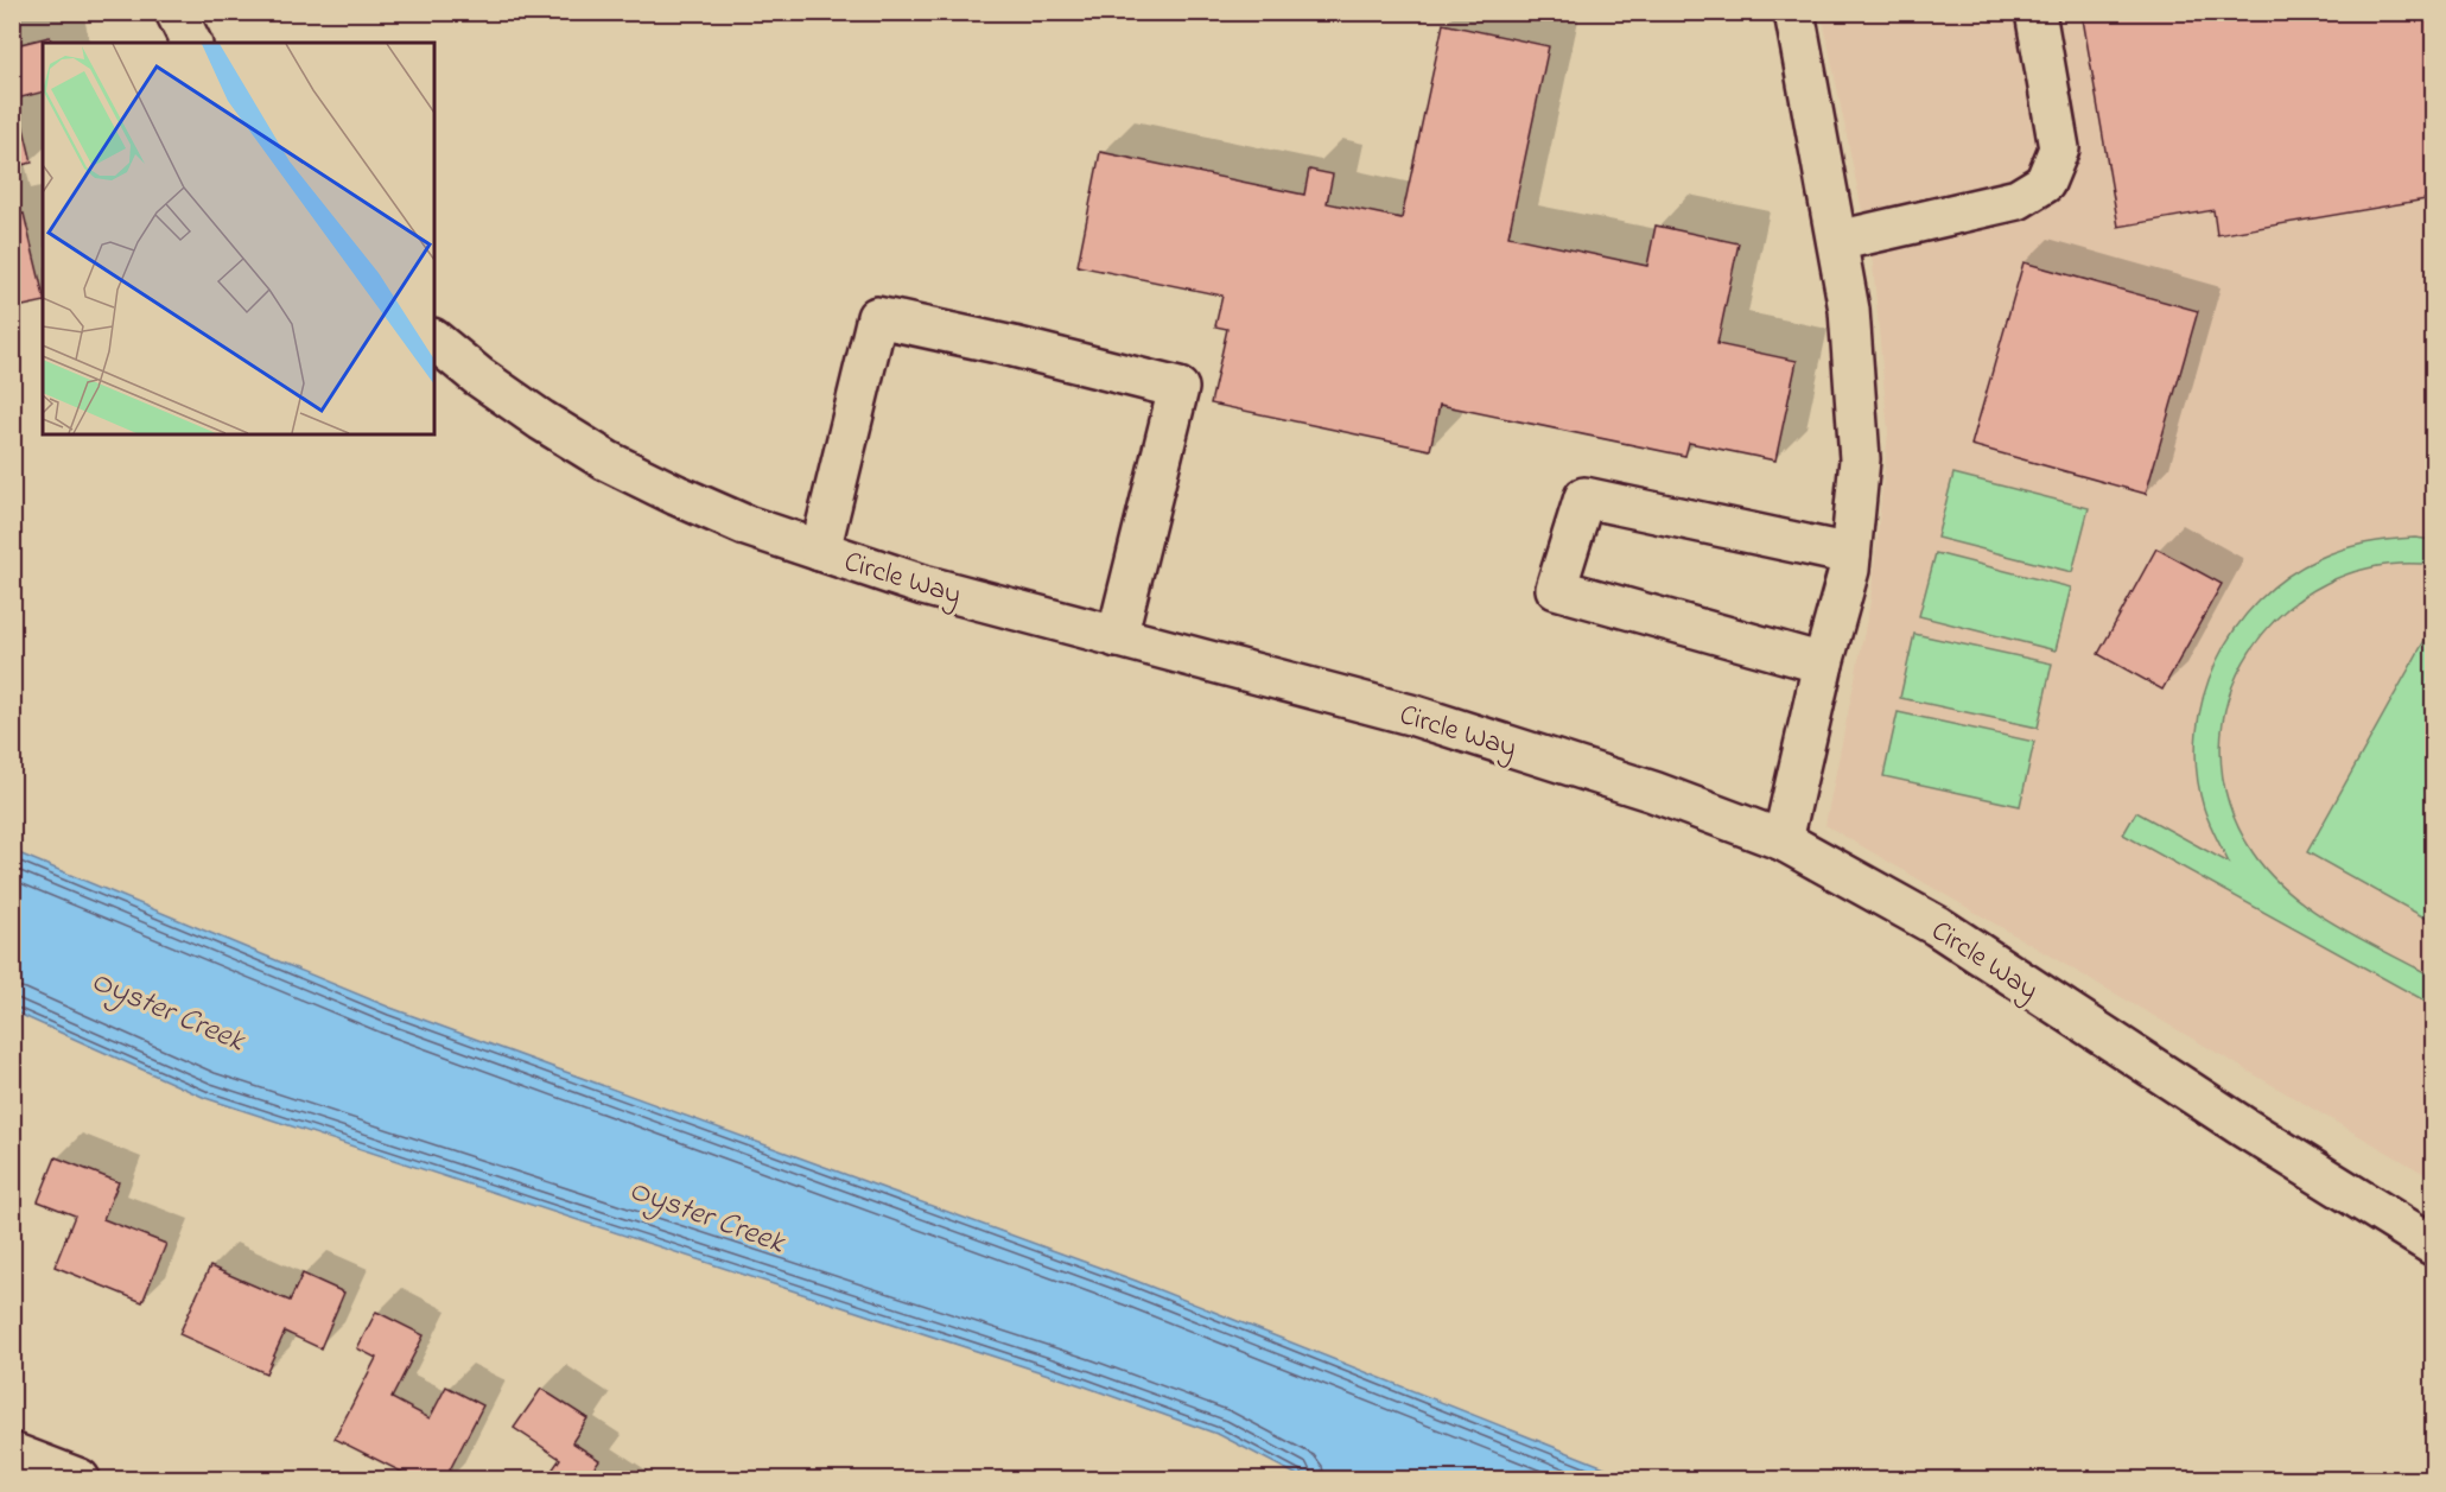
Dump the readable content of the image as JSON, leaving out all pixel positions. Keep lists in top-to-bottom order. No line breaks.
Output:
{"streets":{"street":["Circle Way"]},"water":["Oyster Creek"]}
